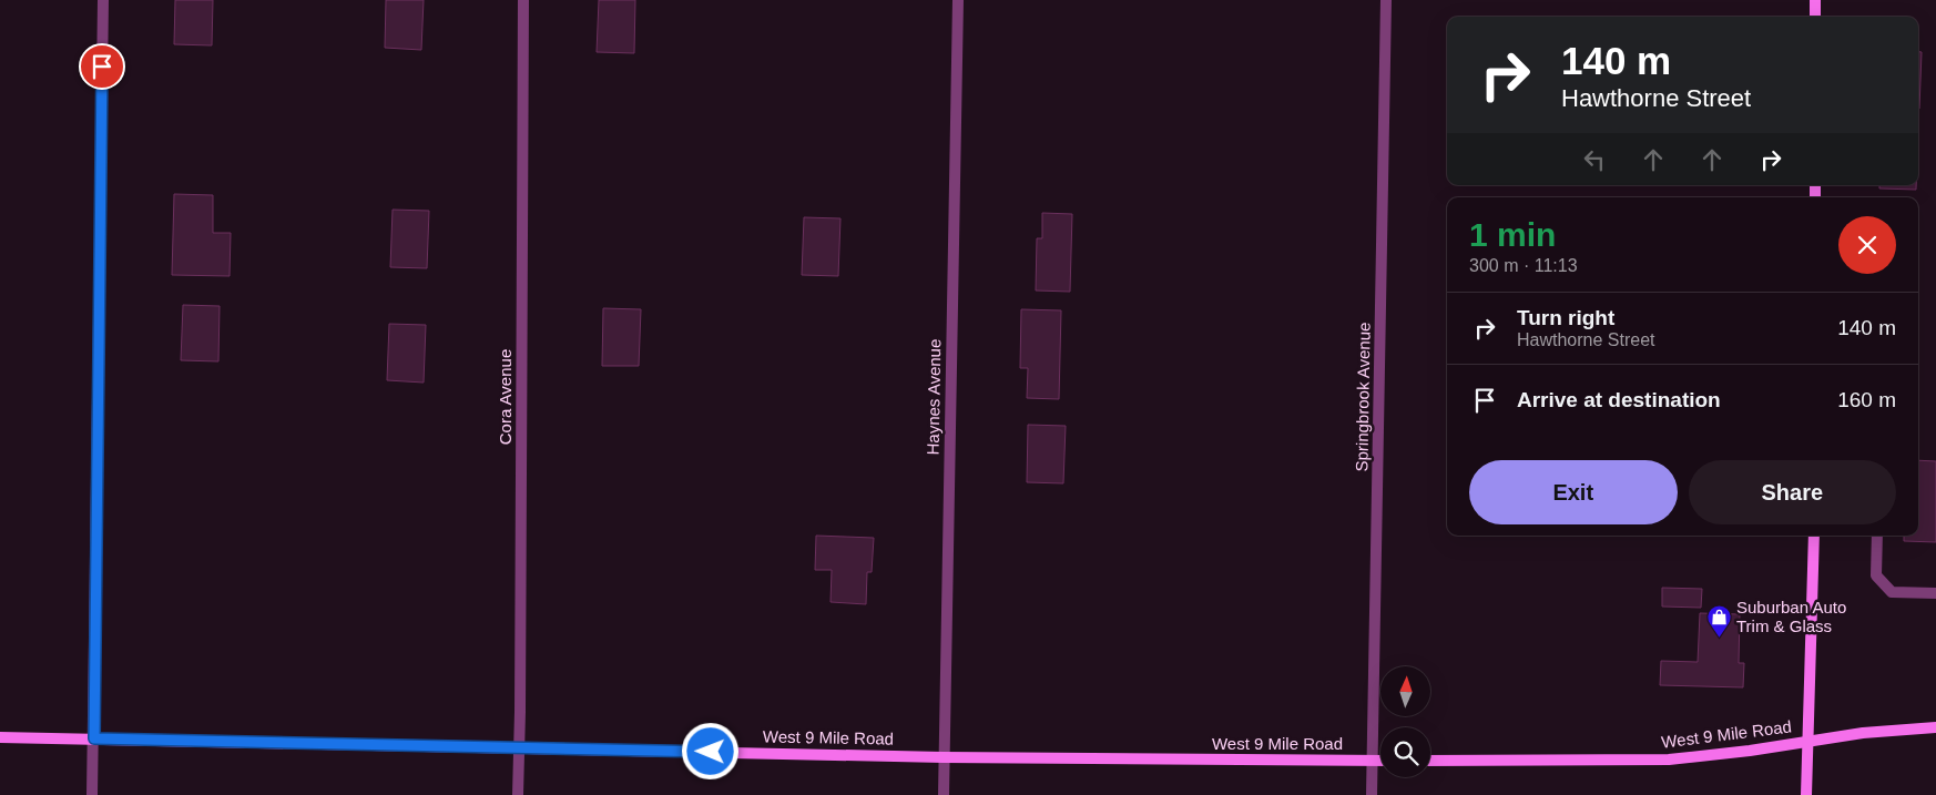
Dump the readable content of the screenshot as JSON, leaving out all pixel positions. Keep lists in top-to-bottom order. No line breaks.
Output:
{"streets":{"street":["Cora Avenue","Haynes Avenue","Springbrook Avenue","West 9 Mile Road"]},"crossings":[["Cora Avenue","West 9 Mile Road"],["Haynes Avenue","West 9 Mile Road"],["Springbrook Avenue","West 9 Mile Road"]],"places":{"shop":["Suburban Auto Trim & Glass"]},"north":"top","page":{"turn":["140 m","Hawthorne Street"],"heading":["1 min","300 m · 11:13"],"list":[{"name":"Turn right","note":"Hawthorne Street","value":"140 m"},{"name":"Arrive at destination","value":"160 m"}],"buttons":["Exit","Share"]}}
